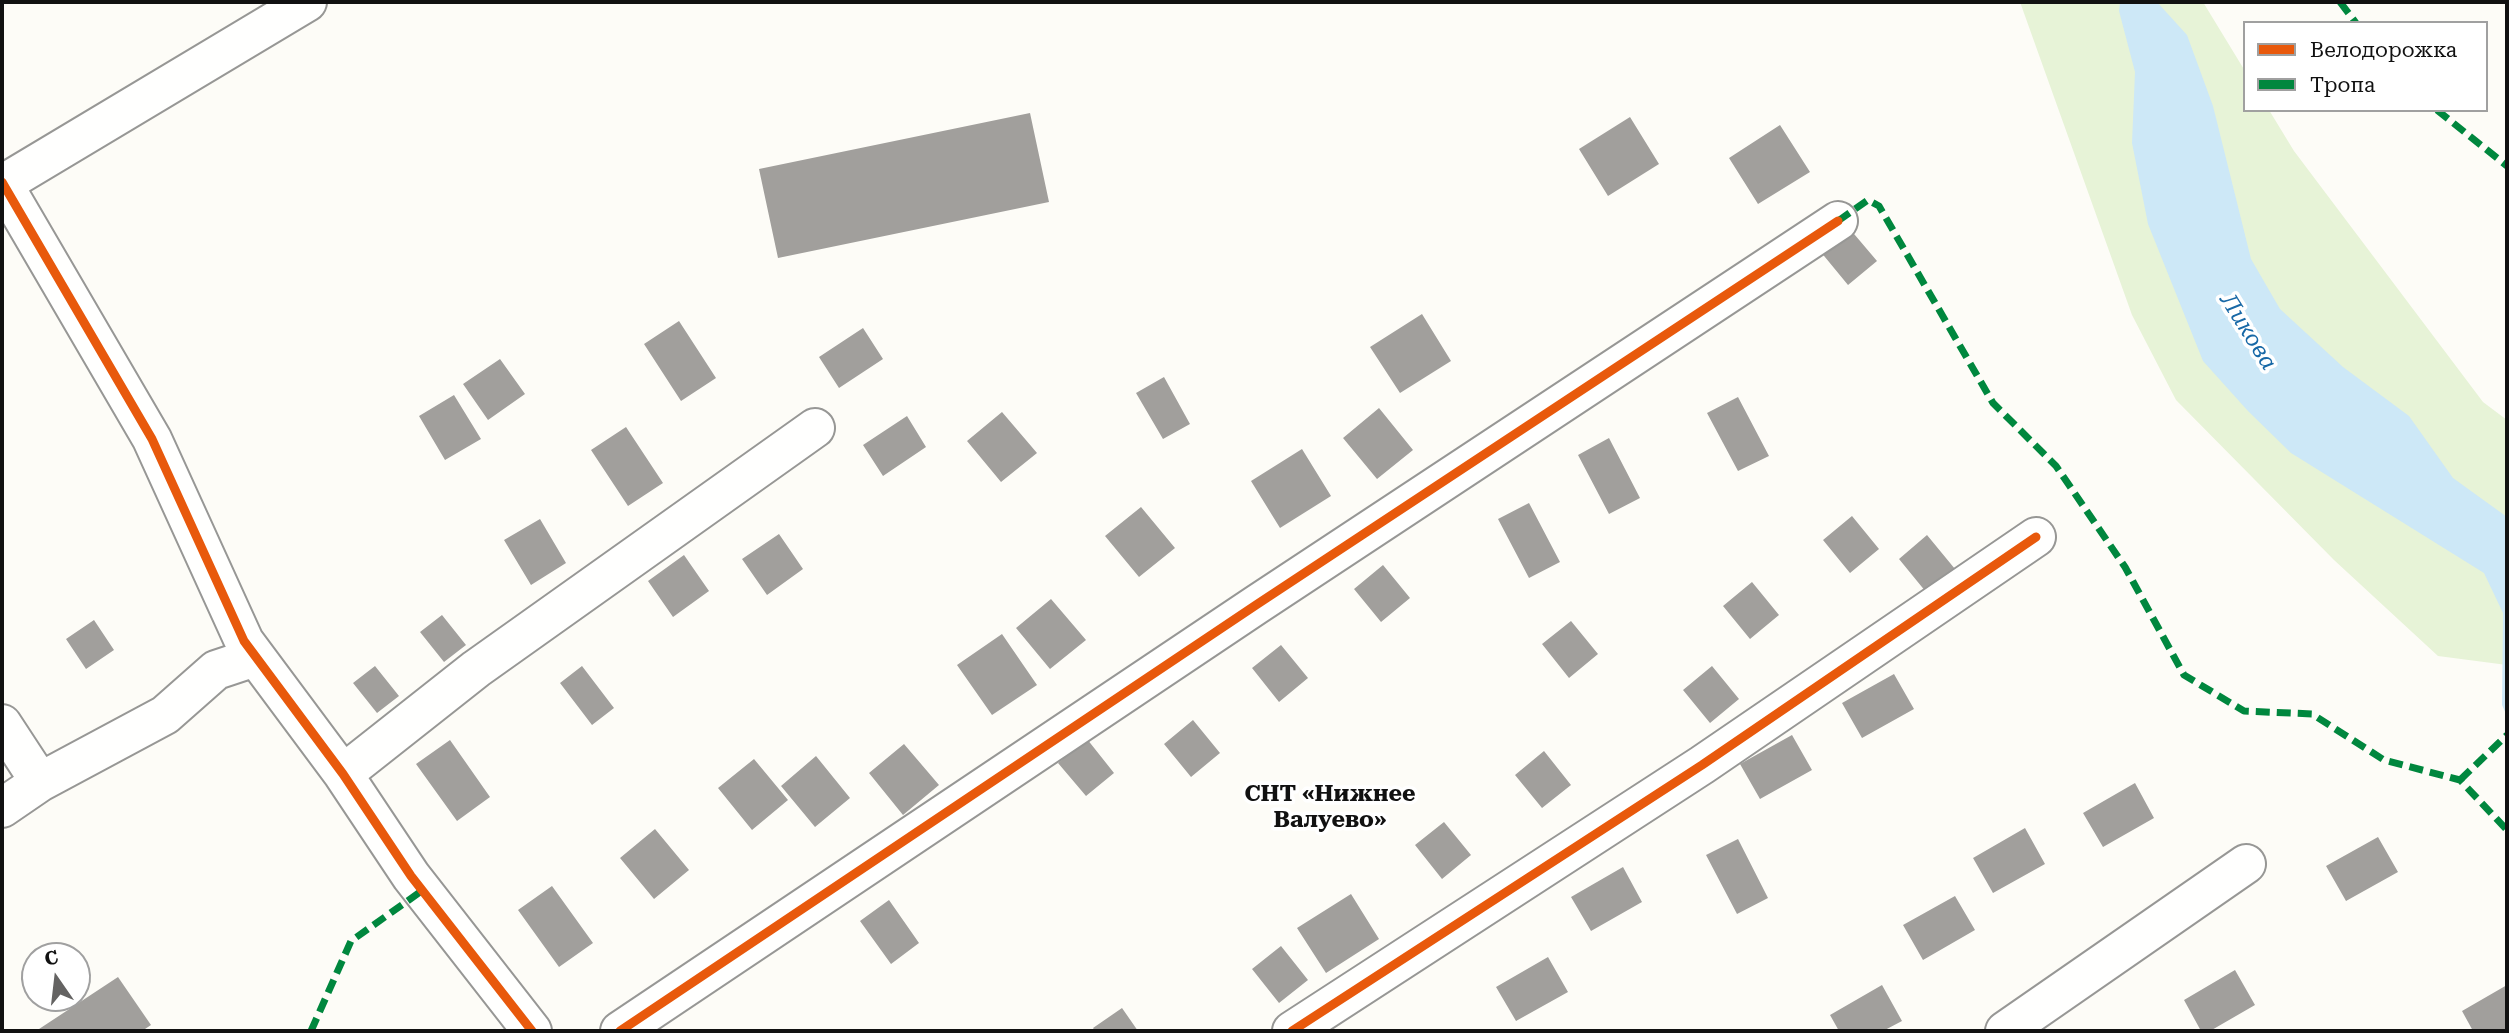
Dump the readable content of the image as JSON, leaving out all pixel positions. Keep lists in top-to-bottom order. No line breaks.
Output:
{"districts":["СНТ «Нижнее Валуево»"],"water":["Ликова"],"legend":["Велодорожка","Тропа"],"north":"top"}
